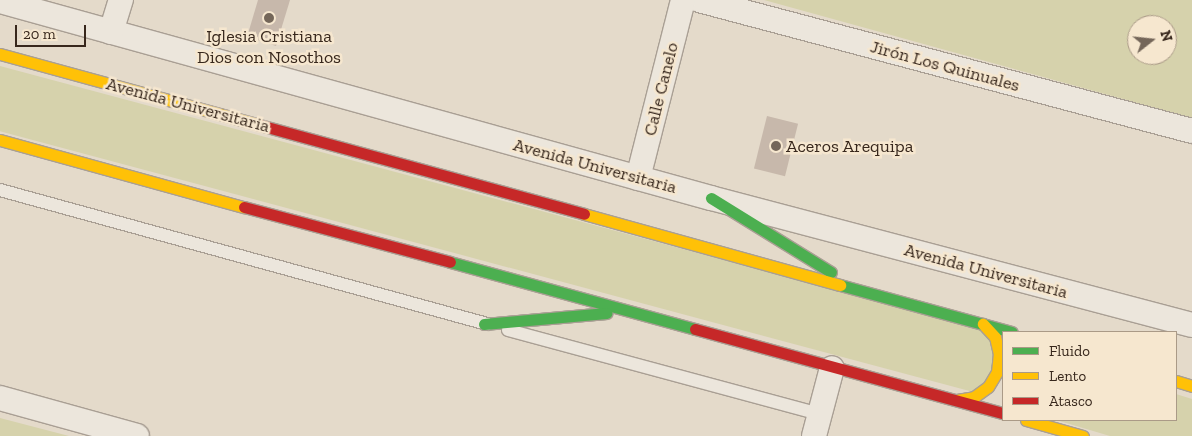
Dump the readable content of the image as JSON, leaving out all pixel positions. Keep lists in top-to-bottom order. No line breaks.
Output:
{"streets":{"main road":["Avenida Universitaria"],"street":["Jirón Los Quinuales","Calle Canelo"]},"crossings":[["Calle Canelo","Avenida Universitaria"]],"places":["Iglesia Cristiana Dios con Nosothos","Aceros Arequipa"],"legend":["Fluido","Lento","Atasco"],"scale_bar":"20 m","north":"right"}
